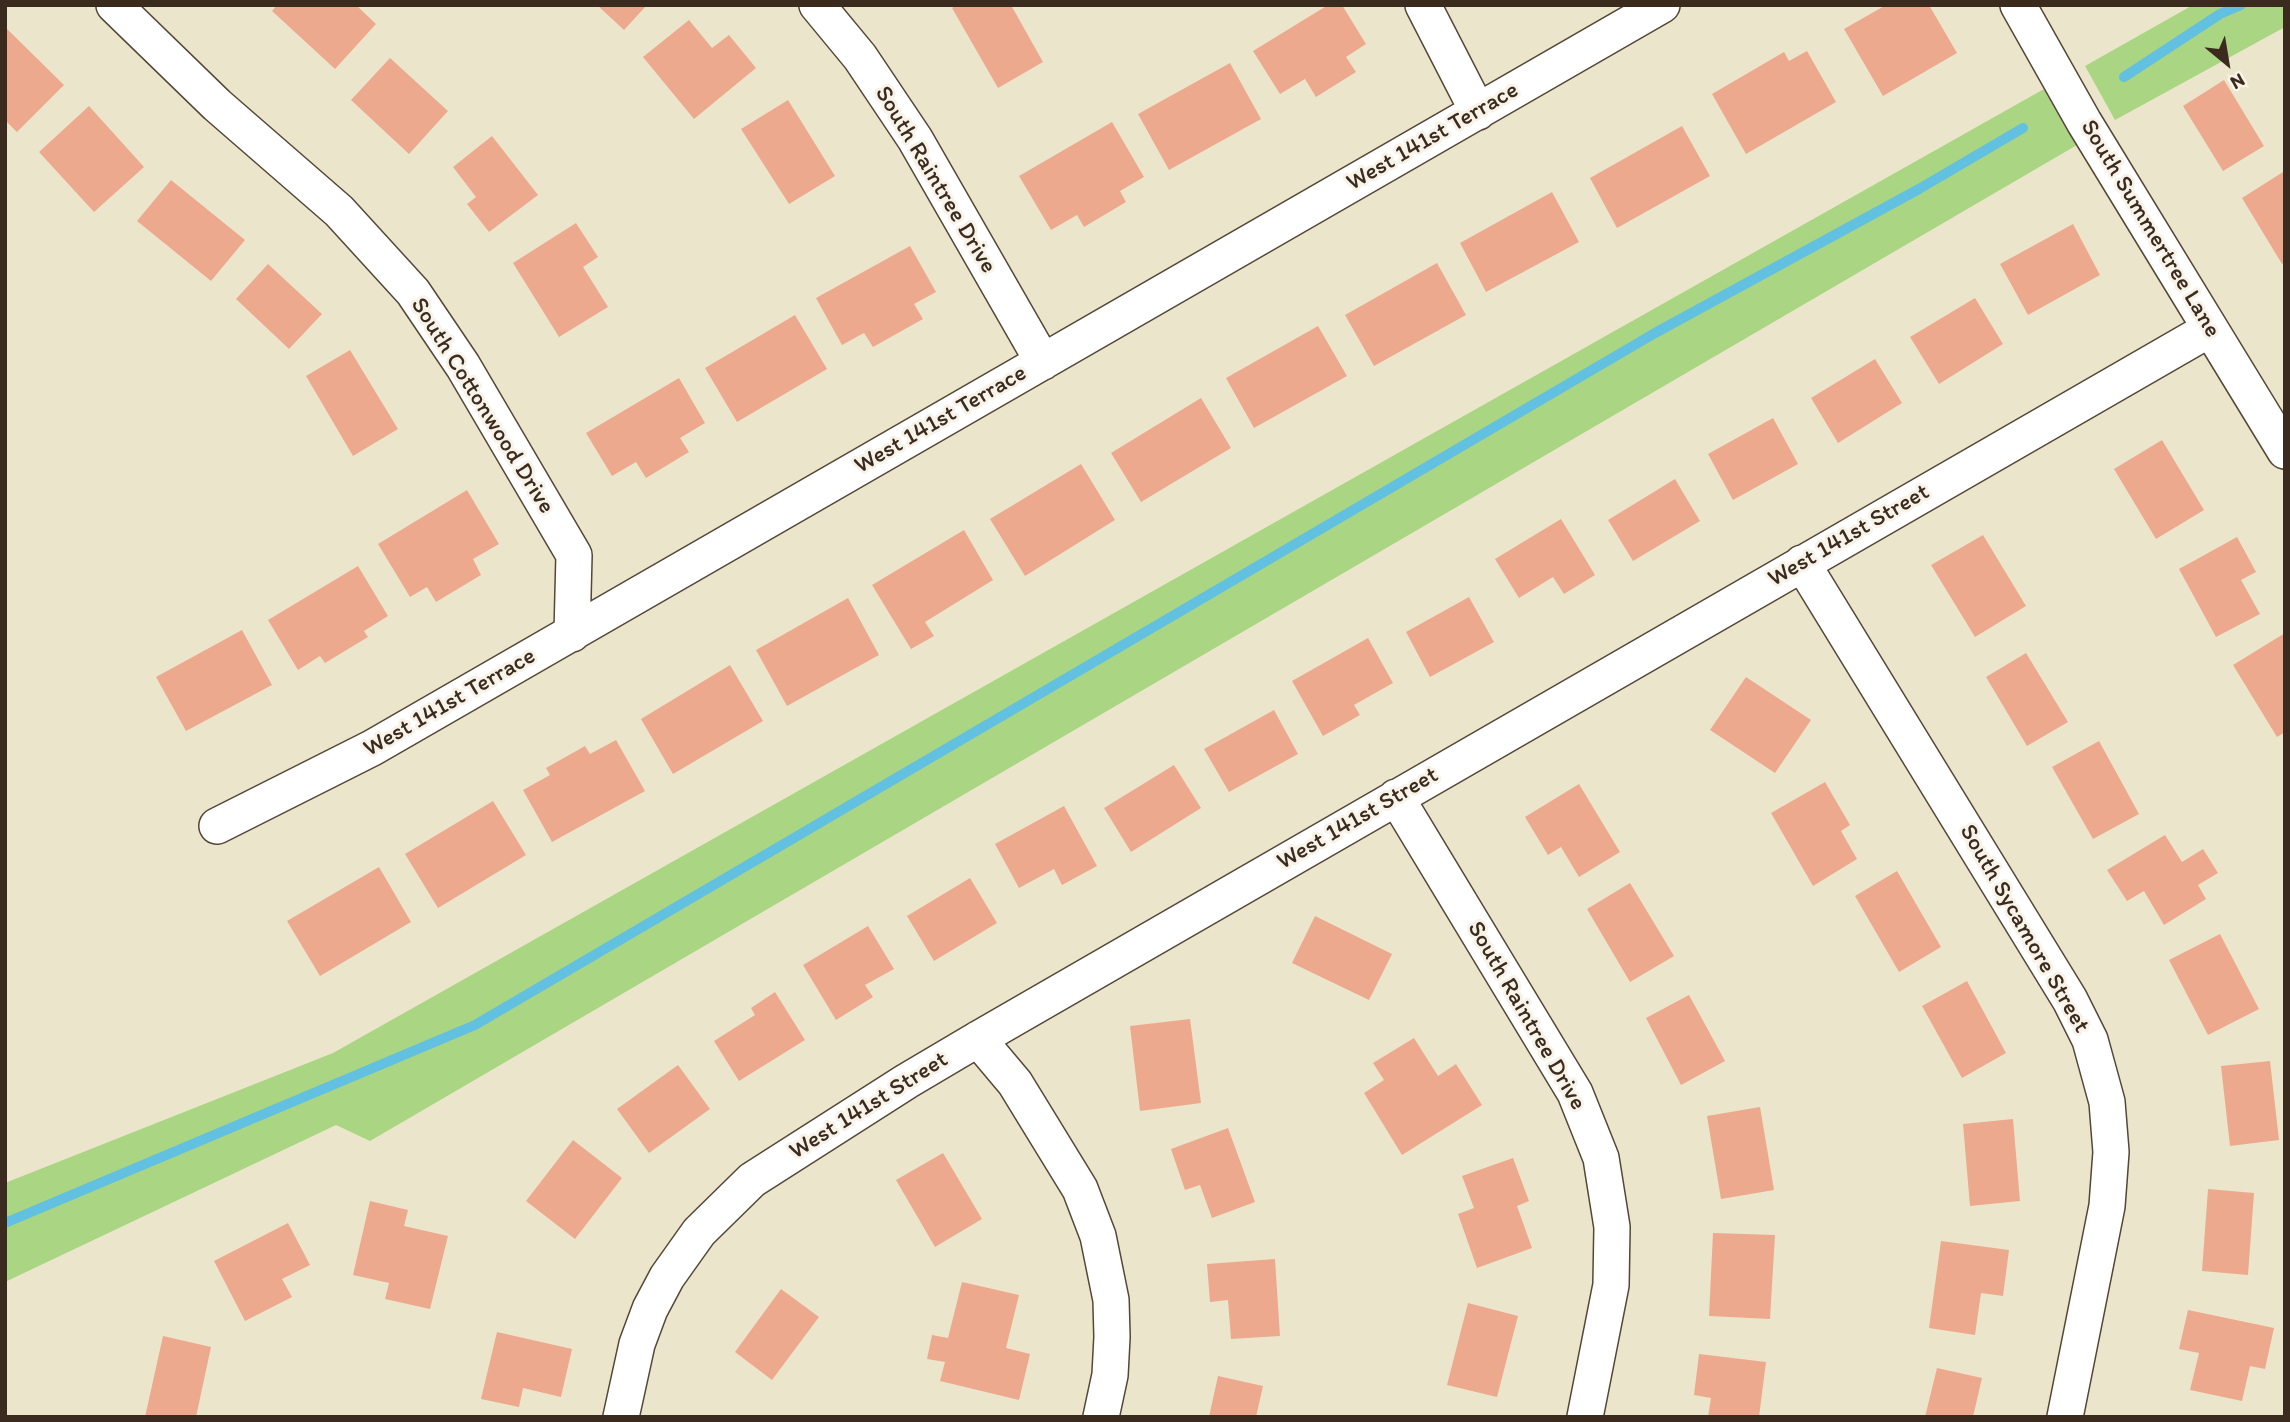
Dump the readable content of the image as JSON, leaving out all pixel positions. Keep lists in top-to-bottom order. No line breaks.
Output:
{"streets":{"street":["West 141st Terrace","South Raintree Drive","South Summertree Lane","South Cottonwood Drive","West 141st Street","South Sycamore Street"]},"crossings":[["West 141st Terrace","South Raintree Drive"],["West 141st Terrace","South Cottonwood Drive"],["South Raintree Drive","West 141st Street"],["South Summertree Lane","West 141st Street"],["West 141st Street","South Sycamore Street"]],"north":"bottom right"}
